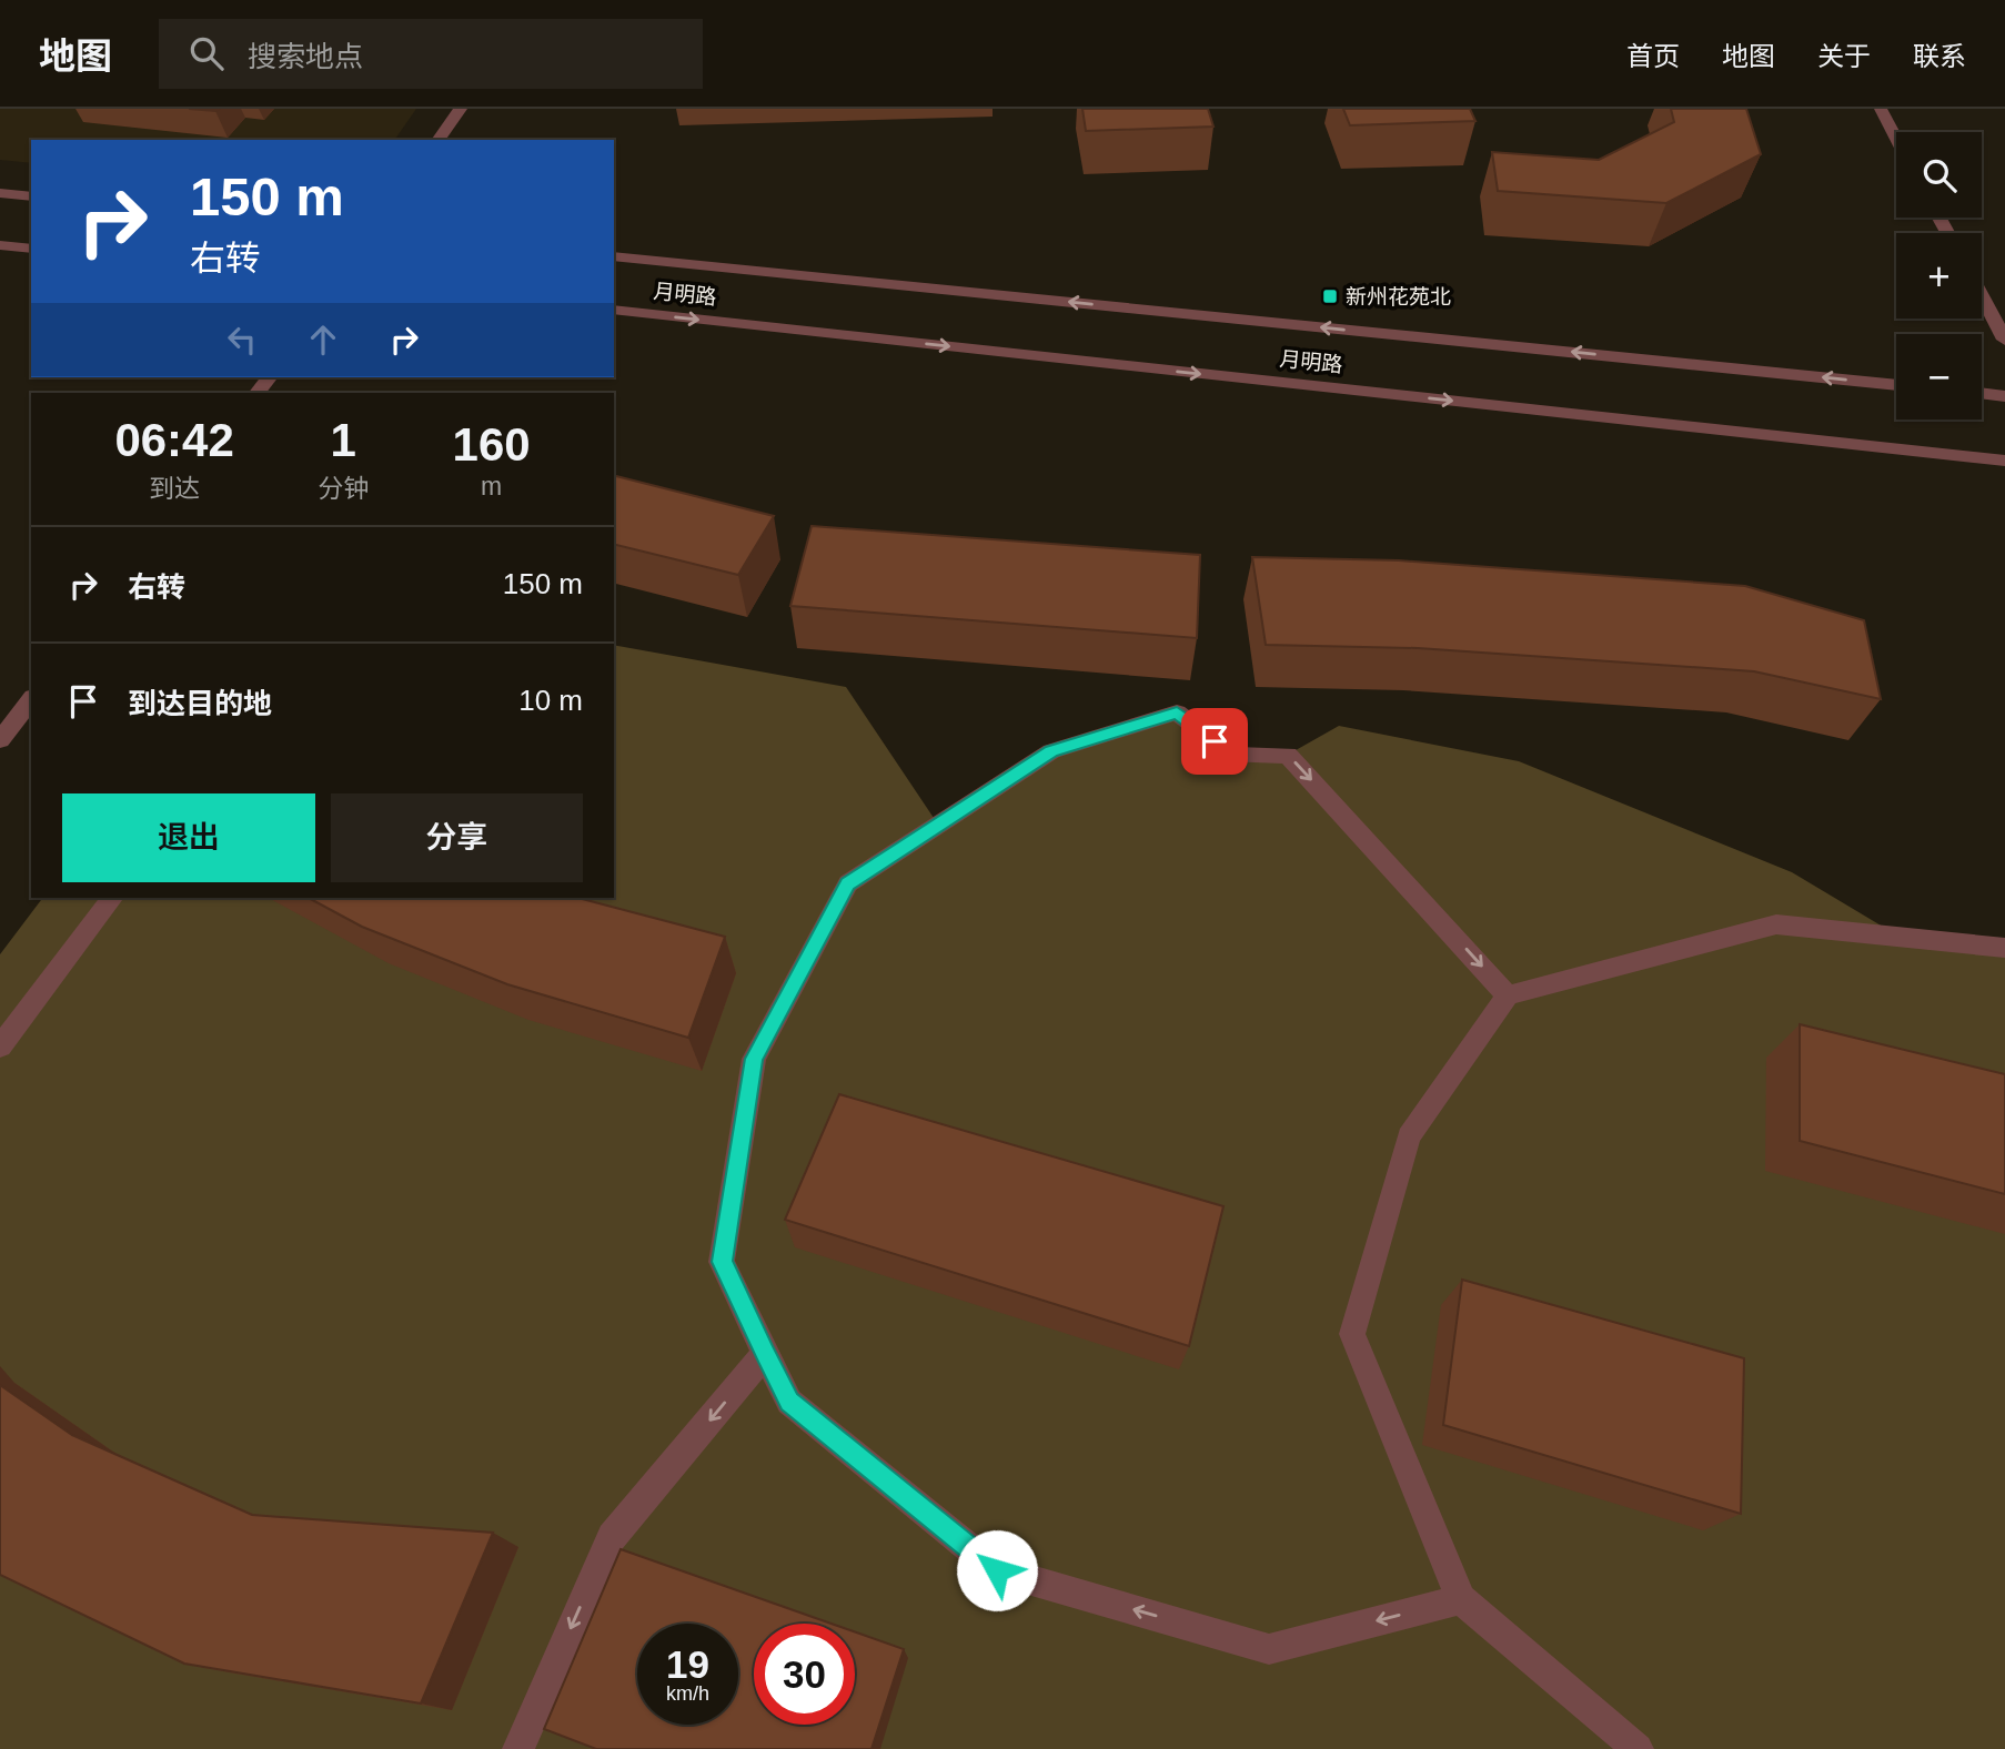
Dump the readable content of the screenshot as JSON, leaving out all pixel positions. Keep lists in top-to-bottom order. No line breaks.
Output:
{"streets":{"street":["月明路"]},"places":{"transit":["新州花苑北"]},"page":{"header":"地图","search":"搜索地点","nav":["首页","地图","关于","联系"],"map_buttons":["+","−"],"turn":["150 m","右转"],"eta":["06:42","到达","1","分钟","160","m"],"list":[{"name":"右转","value":"150 m"},{"name":"到达目的地","value":"10 m"}],"buttons":["退出","分享"],"speed":"19 km/h","limit":"30"}}
